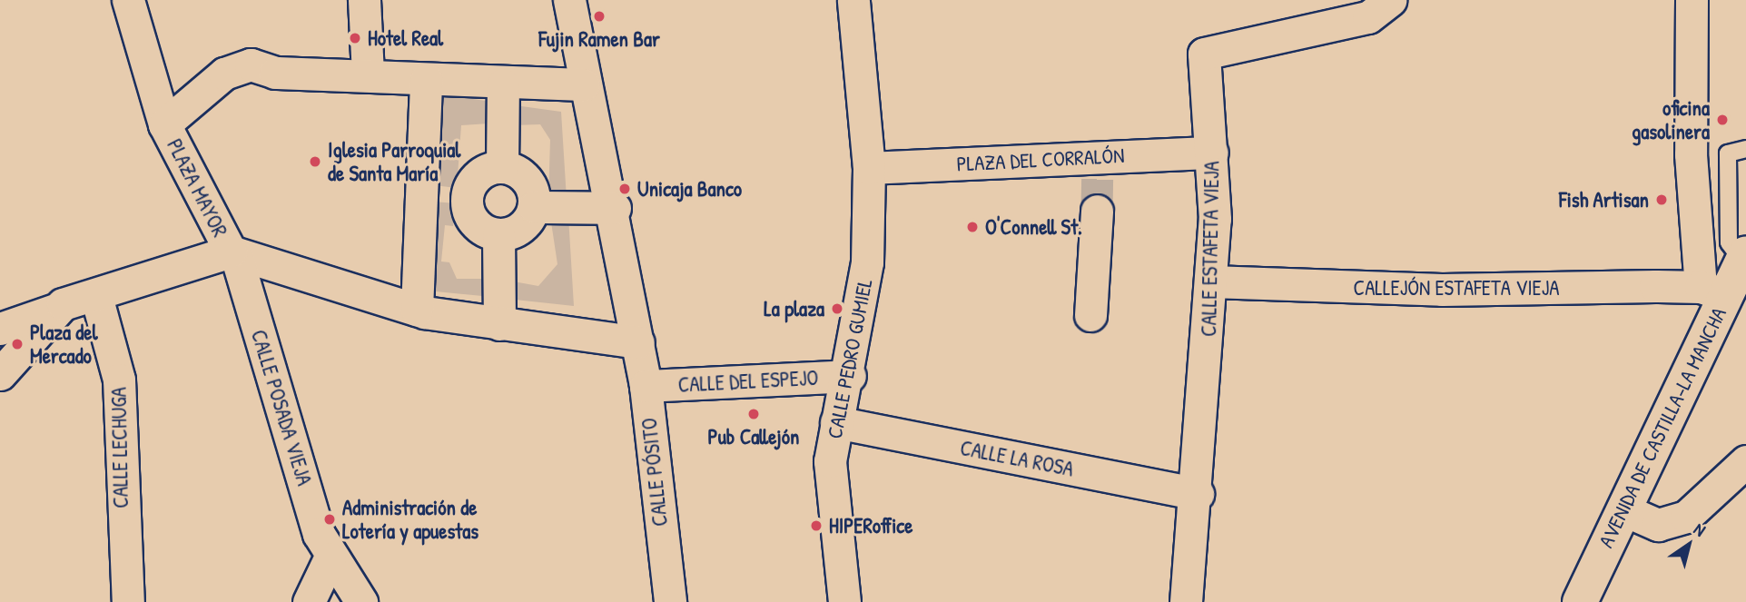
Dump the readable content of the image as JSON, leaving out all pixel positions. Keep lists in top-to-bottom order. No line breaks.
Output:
{"streets":{"main road":["AVENIDA DE CASTILLA-LA MANCHA"],"street":["PLAZA DEL CORRALÓN","PLAZA MAYOR","CALLE ESTAFETA VIEJA","CALLEJÓN ESTAFETA VIEJA","CALLE PEDRO GUMIEL","CALLE DEL ESPEJO","CALLE POSADA VIEJA","CALLE LECHUGA","CALLE LA ROSA","CALLE PÓSITO"]},"crossings":[["PLAZA DEL CORRALÓN","CALLE ESTAFETA VIEJA"],["PLAZA DEL CORRALÓN","CALLE PEDRO GUMIEL"],["PLAZA MAYOR","CALLE POSADA VIEJA"],["CALLE ESTAFETA VIEJA","CALLEJÓN ESTAFETA VIEJA"],["CALLE ESTAFETA VIEJA","CALLE LA ROSA"],["CALLEJÓN ESTAFETA VIEJA","AVENIDA DE CASTILLA-LA MANCHA"],["CALLE PEDRO GUMIEL","CALLE DEL ESPEJO"],["CALLE PEDRO GUMIEL","CALLE LA ROSA"],["CALLE DEL ESPEJO","CALLE PÓSITO"]],"places":["Fujin Ramen Bar","Hotel Real","oficina gasolinera","Iglesia Parroquial de Santa María","Unicaja Banco","Fish Artisan","O'Connell St.","La plaza","Plaza del Mercado","Pub Callejón","Administración de Lotería y apuestas","HIPERoffice"],"north":"top right"}
